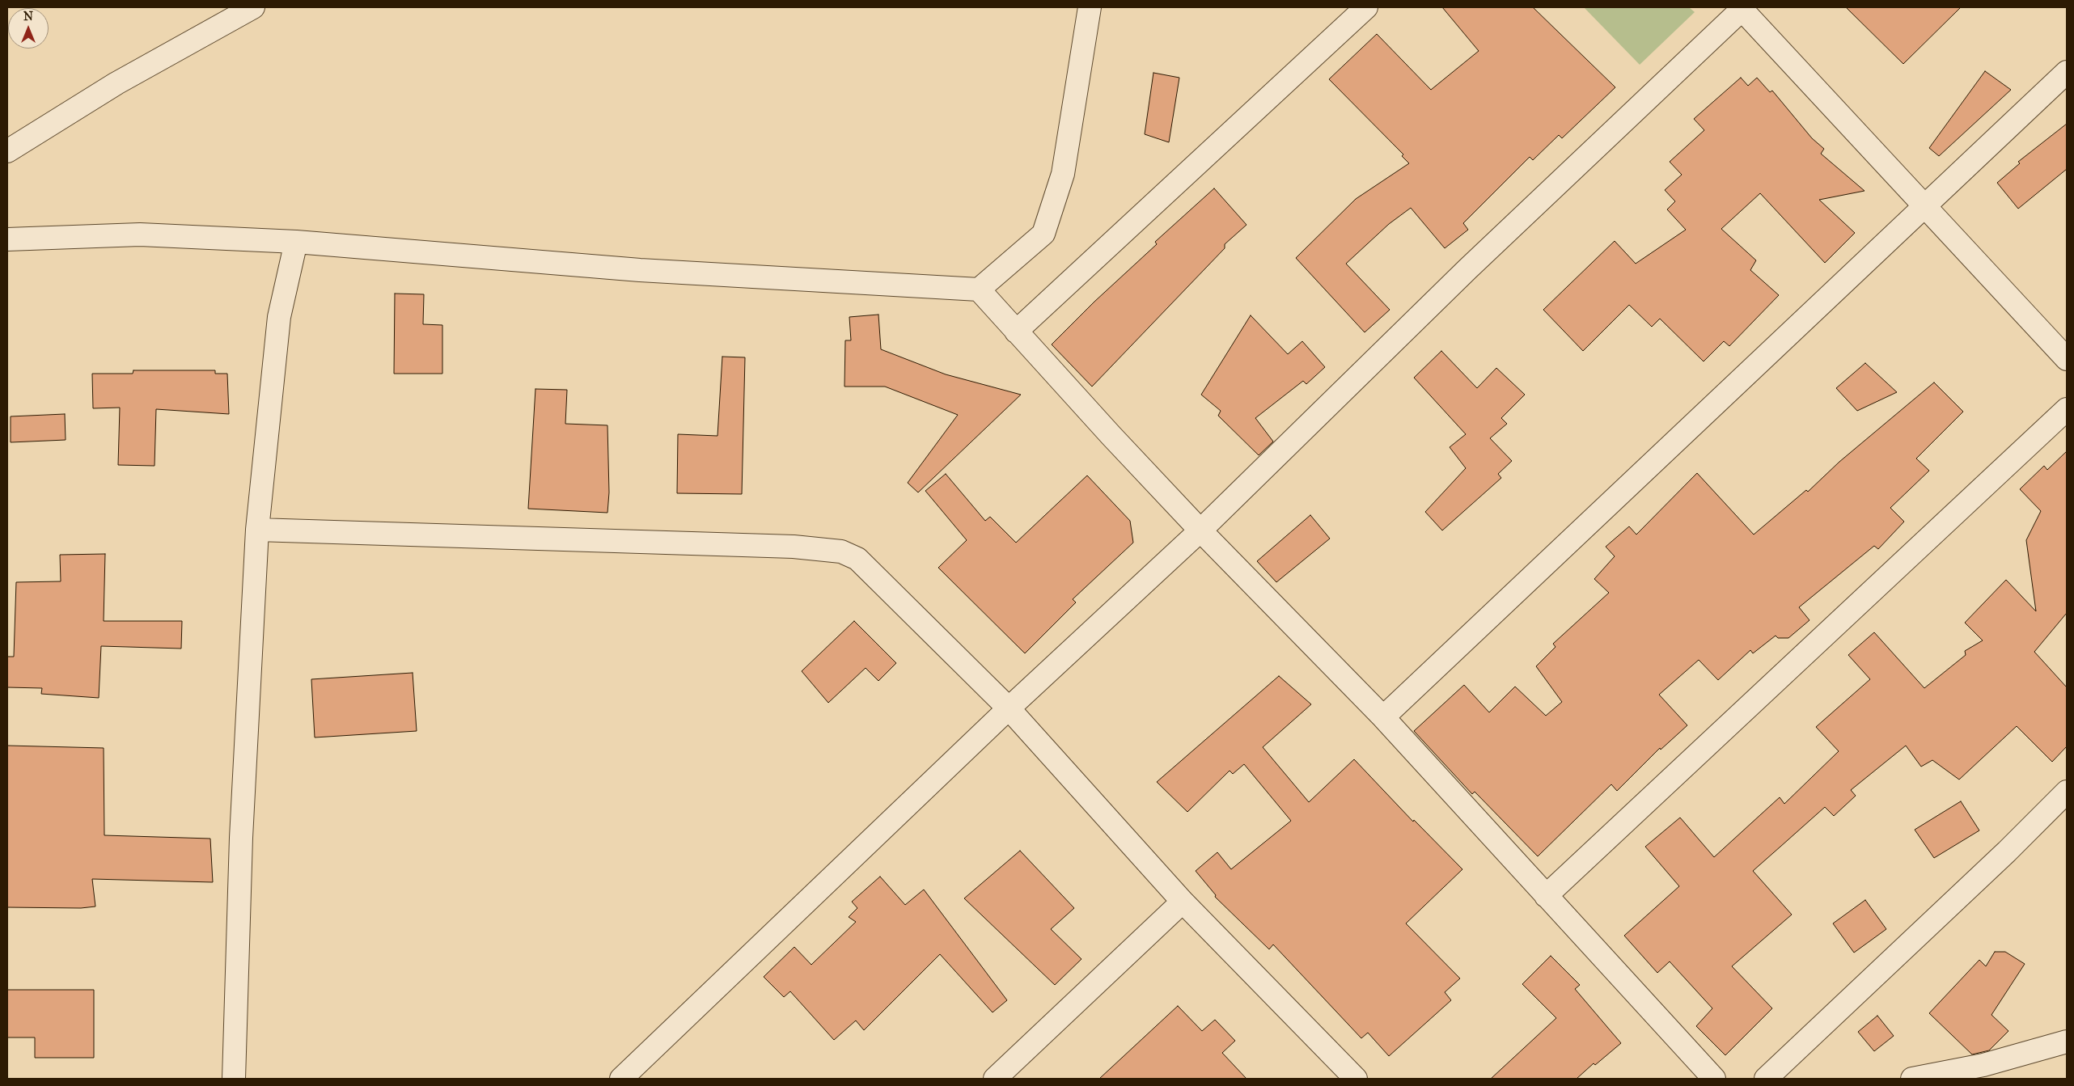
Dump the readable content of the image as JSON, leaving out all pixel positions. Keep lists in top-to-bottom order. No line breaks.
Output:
{"north":"top"}
